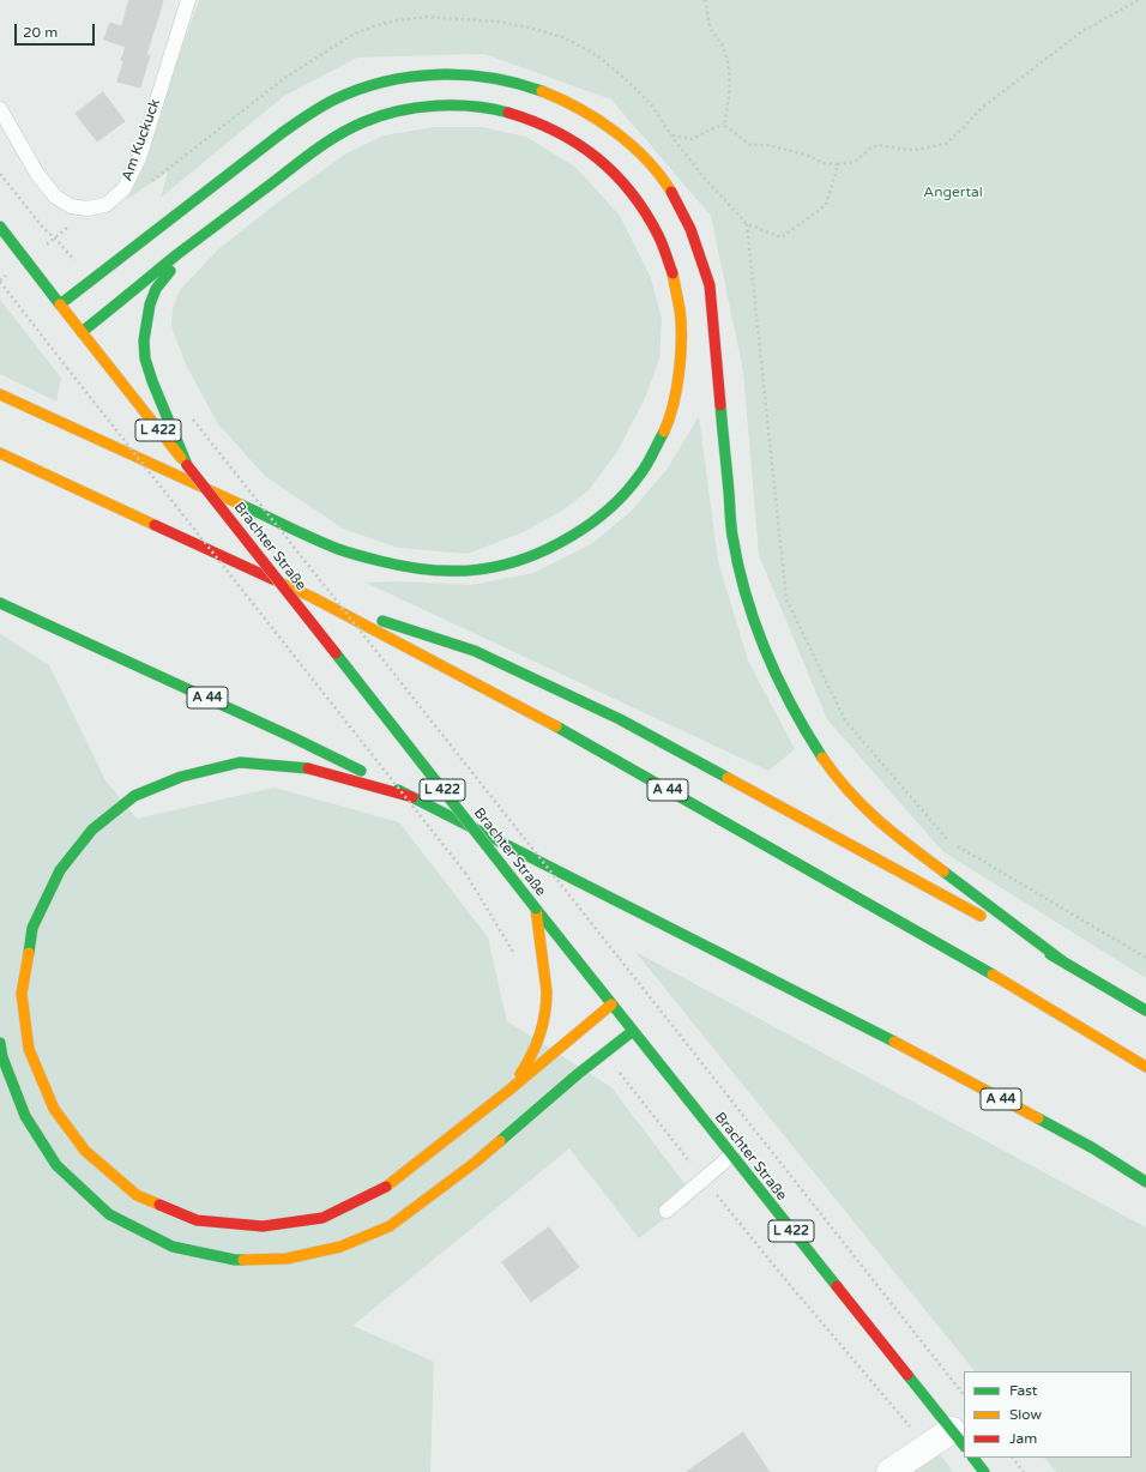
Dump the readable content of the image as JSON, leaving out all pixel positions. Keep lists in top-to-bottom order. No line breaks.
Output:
{"streets":{"main road":["L 422","Brachter Straße","A 44"],"lane":["Am Kuckuck"]},"parks":["Angertal"],"legend":["Fast","Slow","Jam"],"scale_bar":"20 m"}
